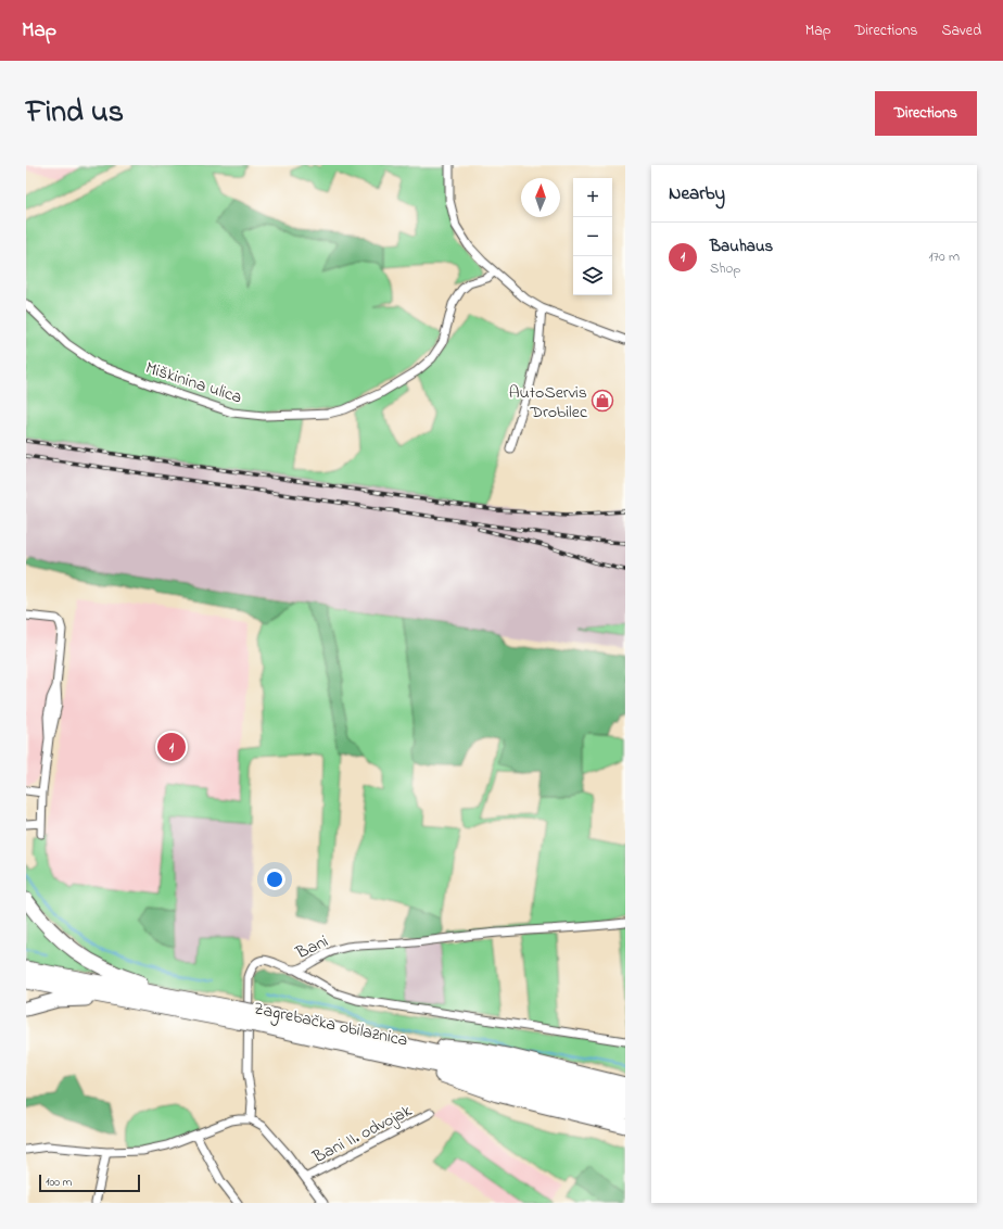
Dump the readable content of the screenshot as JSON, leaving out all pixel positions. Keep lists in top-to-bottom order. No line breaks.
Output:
{"streets":{"highway":["Zagrebačka obilaznica"],"street":["Miškinina ulica","Bani","Bani II. odvojak"]},"places":{"shop":["AutoServis Drobilec"]},"scale_bar":"100 m","north":"top","page":{"header":"Map","nav":["Map","Directions","Saved"],"title":"Find us","buttons":"Directions","heading":"Nearby","map_buttons":["+","−"],"list":[{"mark":"1","name":"Bauhaus","note":"Shop","value":"170 m"}],"pins":"1","scale":"100 m"}}
